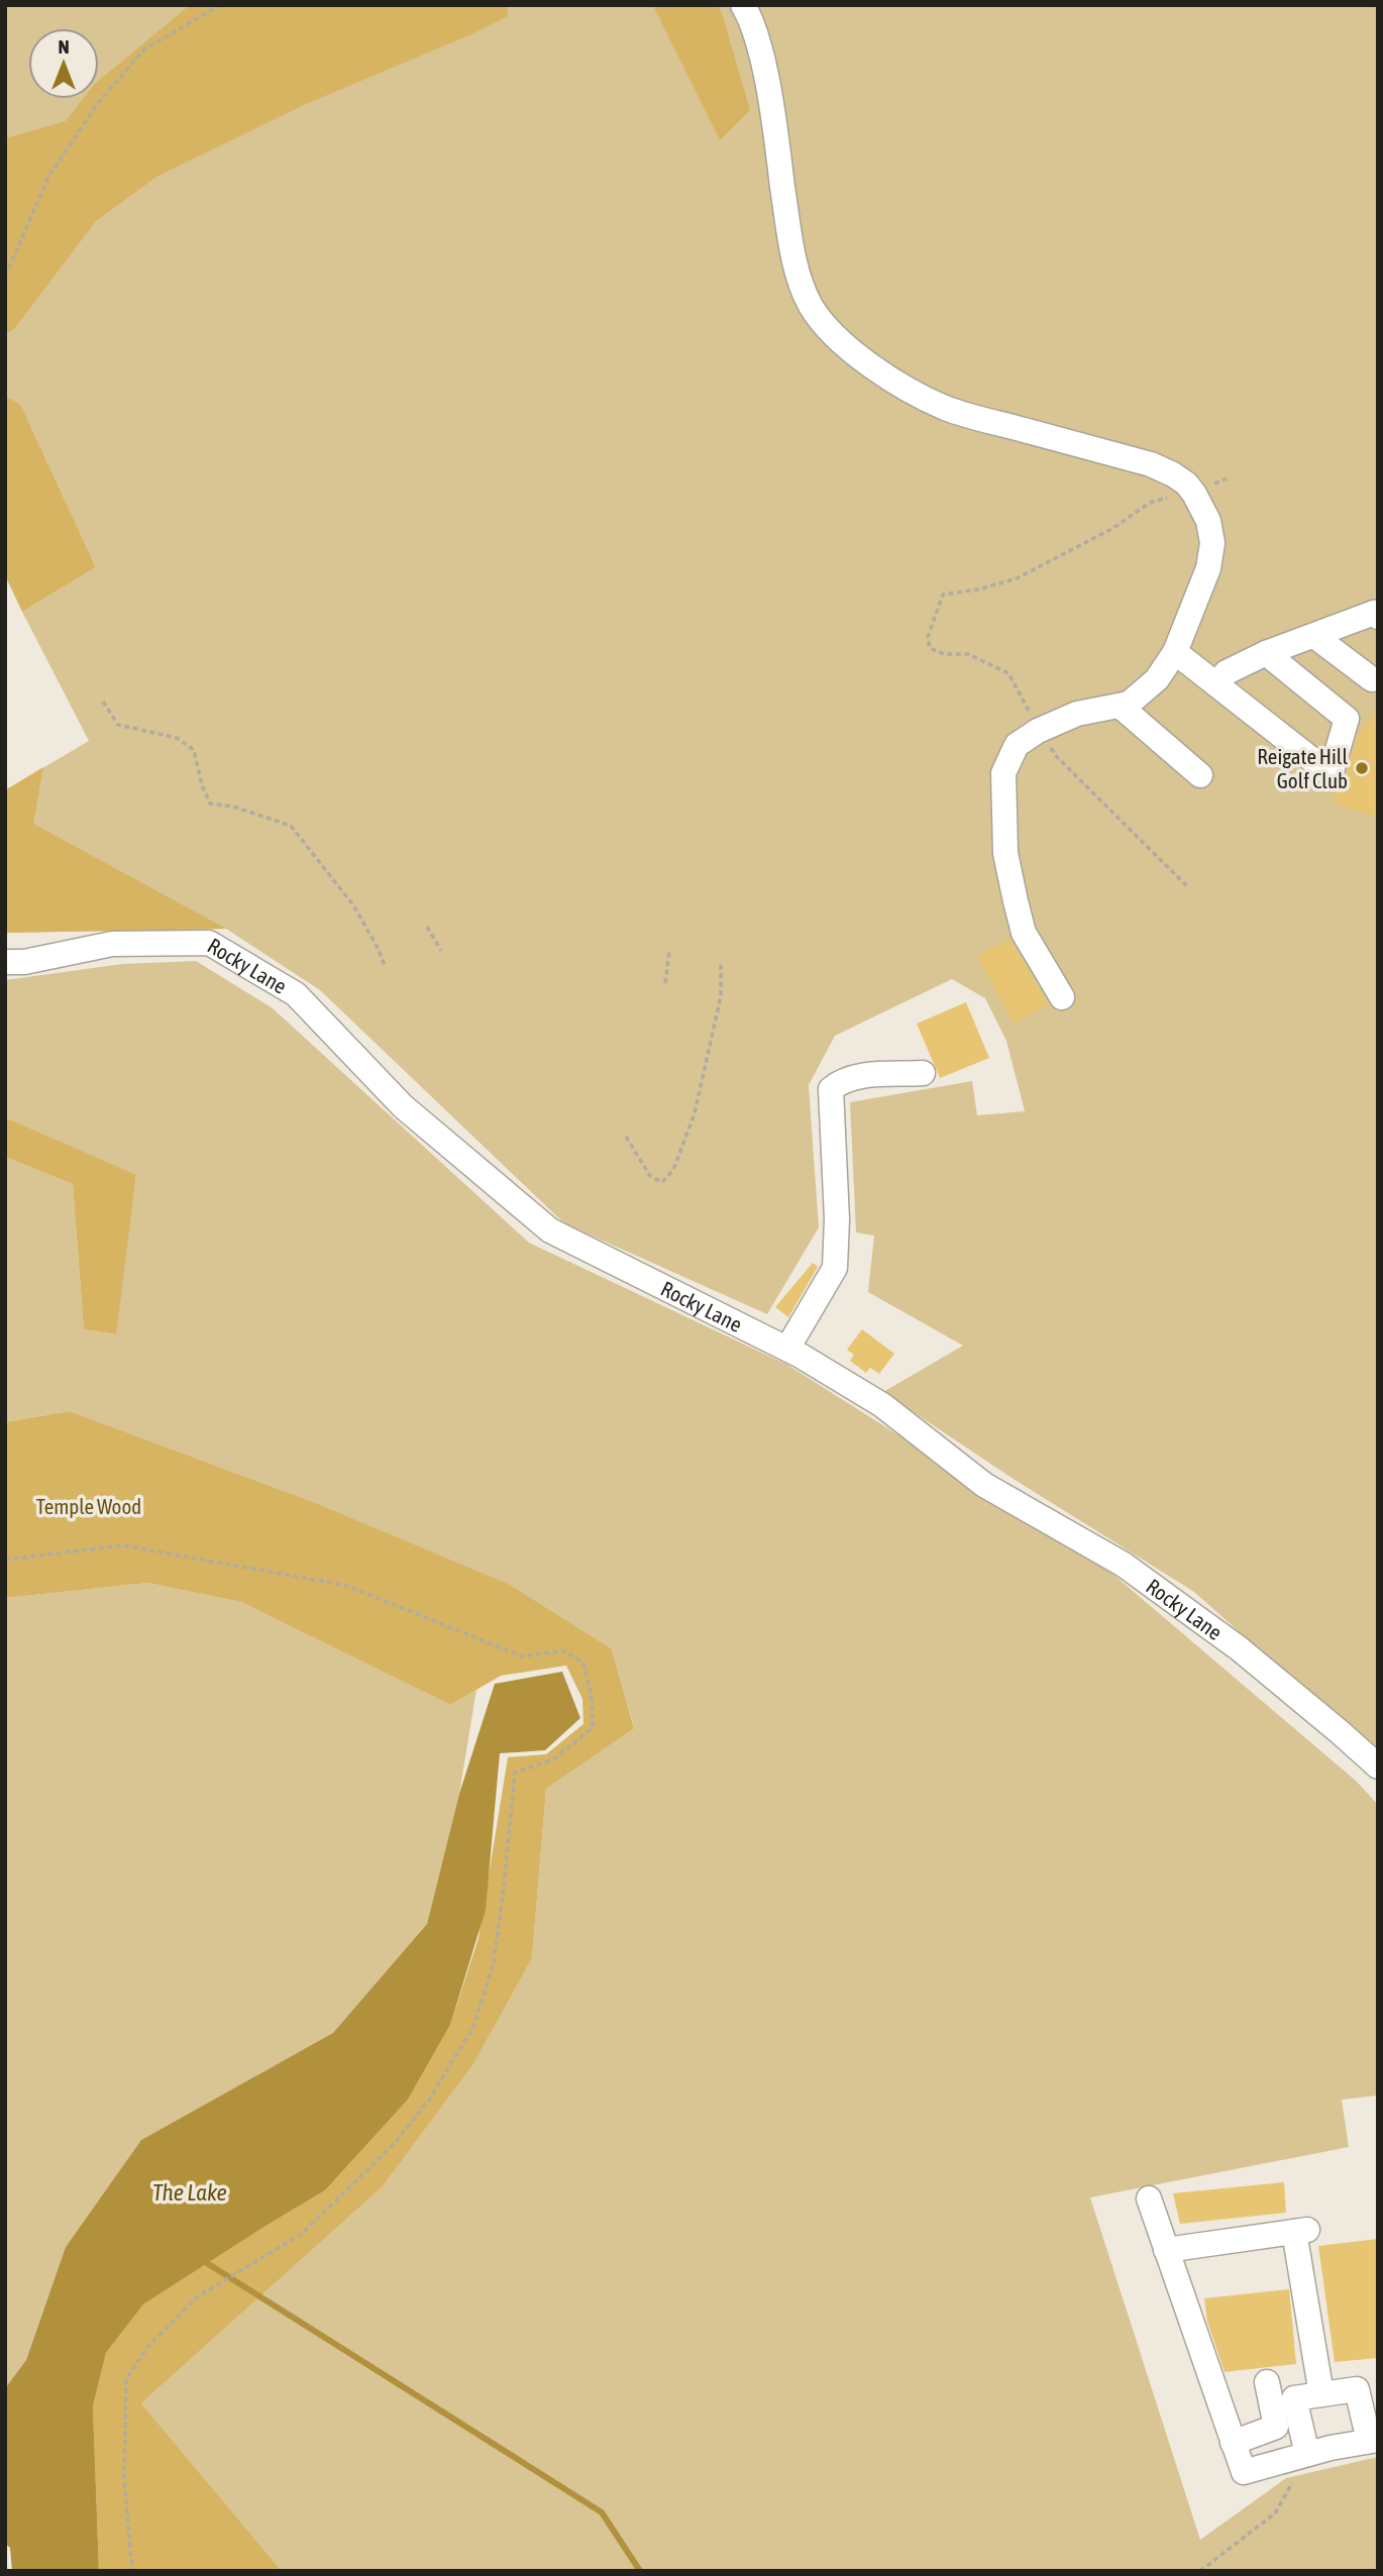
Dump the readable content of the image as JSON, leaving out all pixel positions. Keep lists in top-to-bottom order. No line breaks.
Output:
{"streets":{"street":["Rocky Lane"]},"water":["The Lake"],"parks":["Temple Wood"],"places":["Reigate Hill Golf Club"],"north":"top"}
